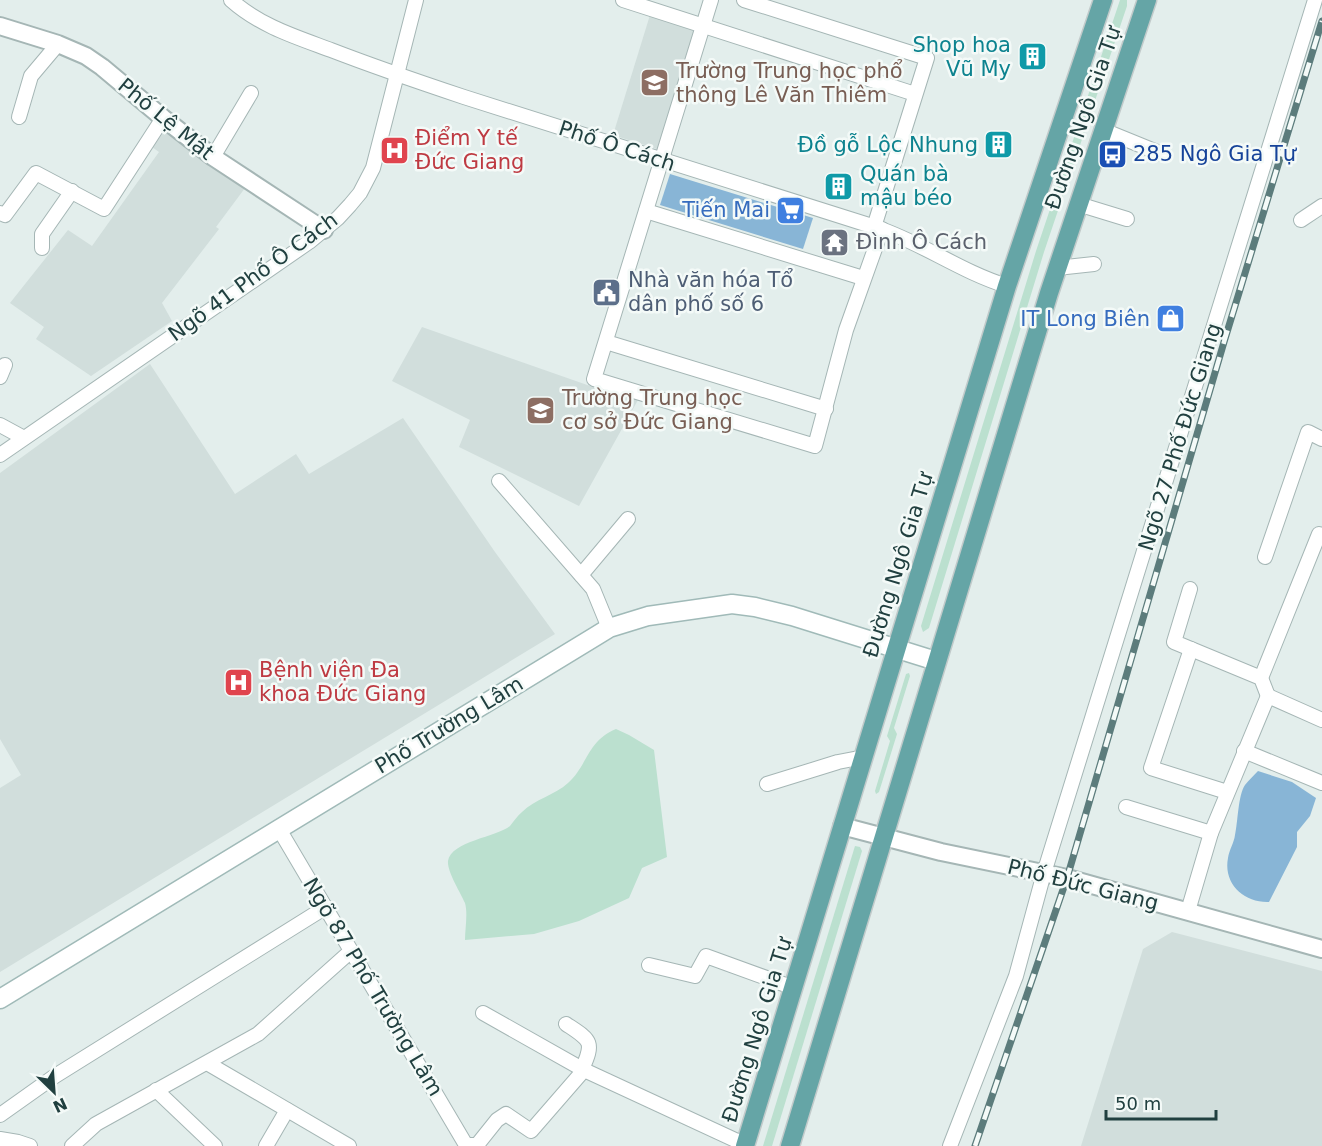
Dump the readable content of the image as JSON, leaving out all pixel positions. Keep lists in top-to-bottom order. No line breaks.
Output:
{"streets":{"main road":["Đường Ngô Gia Tự","Phố Trường Lâm"],"street":["Phố Lệ Mật","Phố Ô Cách","Ngõ 41 Phố Ô Cách","Ngõ 27 Phố Đức Giang","Phố Đức Giang","Ngõ 87 Phố Trường Lâm"]},"crossings":[["Đường Ngô Gia Tự","Phố Ô Cách"],["Đường Ngô Gia Tự","Phố Trường Lâm"],["Đường Ngô Gia Tự","Phố Đức Giang"],["Phố Lệ Mật","Ngõ 41 Phố Ô Cách"],["Phố Ô Cách","Ngõ 41 Phố Ô Cách"],["Ngõ 27 Phố Đức Giang","Phố Đức Giang"],["Phố Trường Lâm","Ngõ 87 Phố Trường Lâm"]],"places":{"building":["Shop hoa Vũ My","Đồ gỗ Lộc Nhung","Quán bà mậu béo"],"school or university":["Trường Trung học phổ thông Lê Văn Thiêm","Trường Trung học cơ sở Đức Giang"],"hospital":["Điểm Y tế Đức Giang","Bệnh viện Đa khoa Đức Giang"],"bus stop":["285 Ngô Gia Tự"],"supermarket":["Tiến Mai"],"temple":["Đình Ô Cách"],"public building":["Nhà văn hóa Tổ dân phố số 6"],"shop":["IT Long Biên"]},"scale_bar":"50 m","north":"bottom right"}
